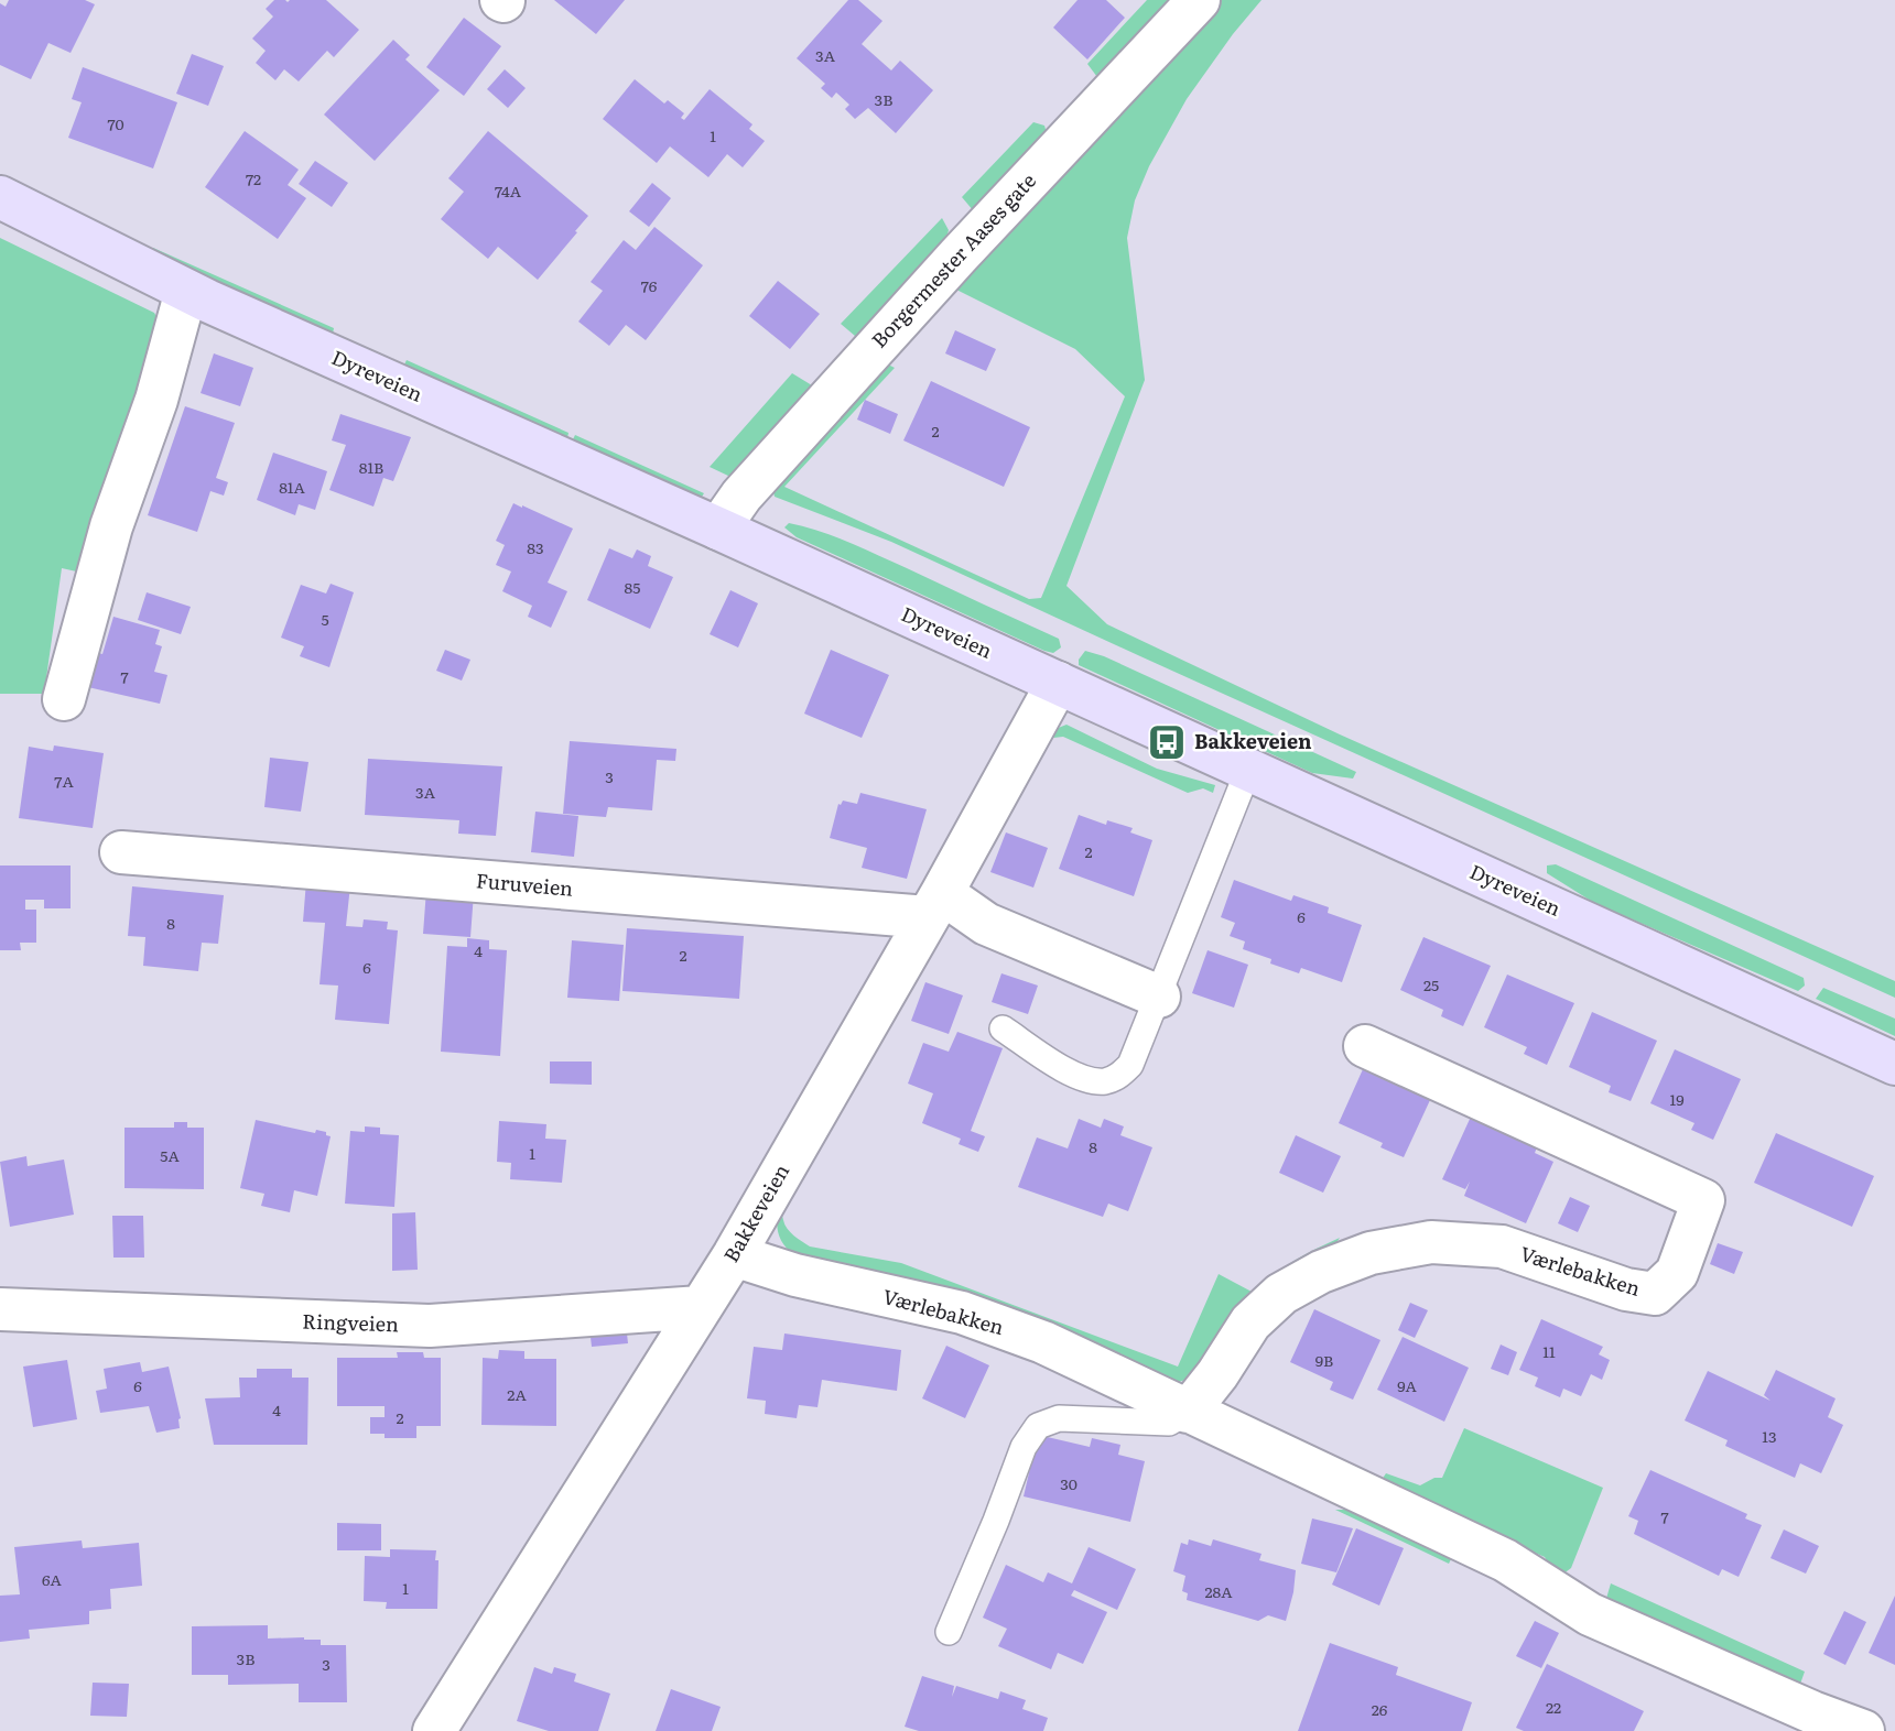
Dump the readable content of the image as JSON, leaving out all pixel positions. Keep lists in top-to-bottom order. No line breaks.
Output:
{"streets":{"main road":["Dyreveien"],"street":["Borgermester Aases gate","Furuveien","Bakkeveien","Værlebakken","Ringveien"]},"crossings":[["Borgermester Aases gate","Dyreveien"],["Dyreveien","Bakkeveien"],["Furuveien","Bakkeveien"],["Bakkeveien","Værlebakken"],["Bakkeveien","Ringveien"]],"places":{"bus stop":["Bakkeveien"]},"house_numbers":["3A","3B","70","1","72","74A","76","2","81B","81A","83","85","5","7","3","7A","3A","2","6","8","4","2","6","25","19","8","1","5A","11","9B","6","9A","2A","4","2","13","30","7","6A","1","28A","3B","3","22","26"]}
